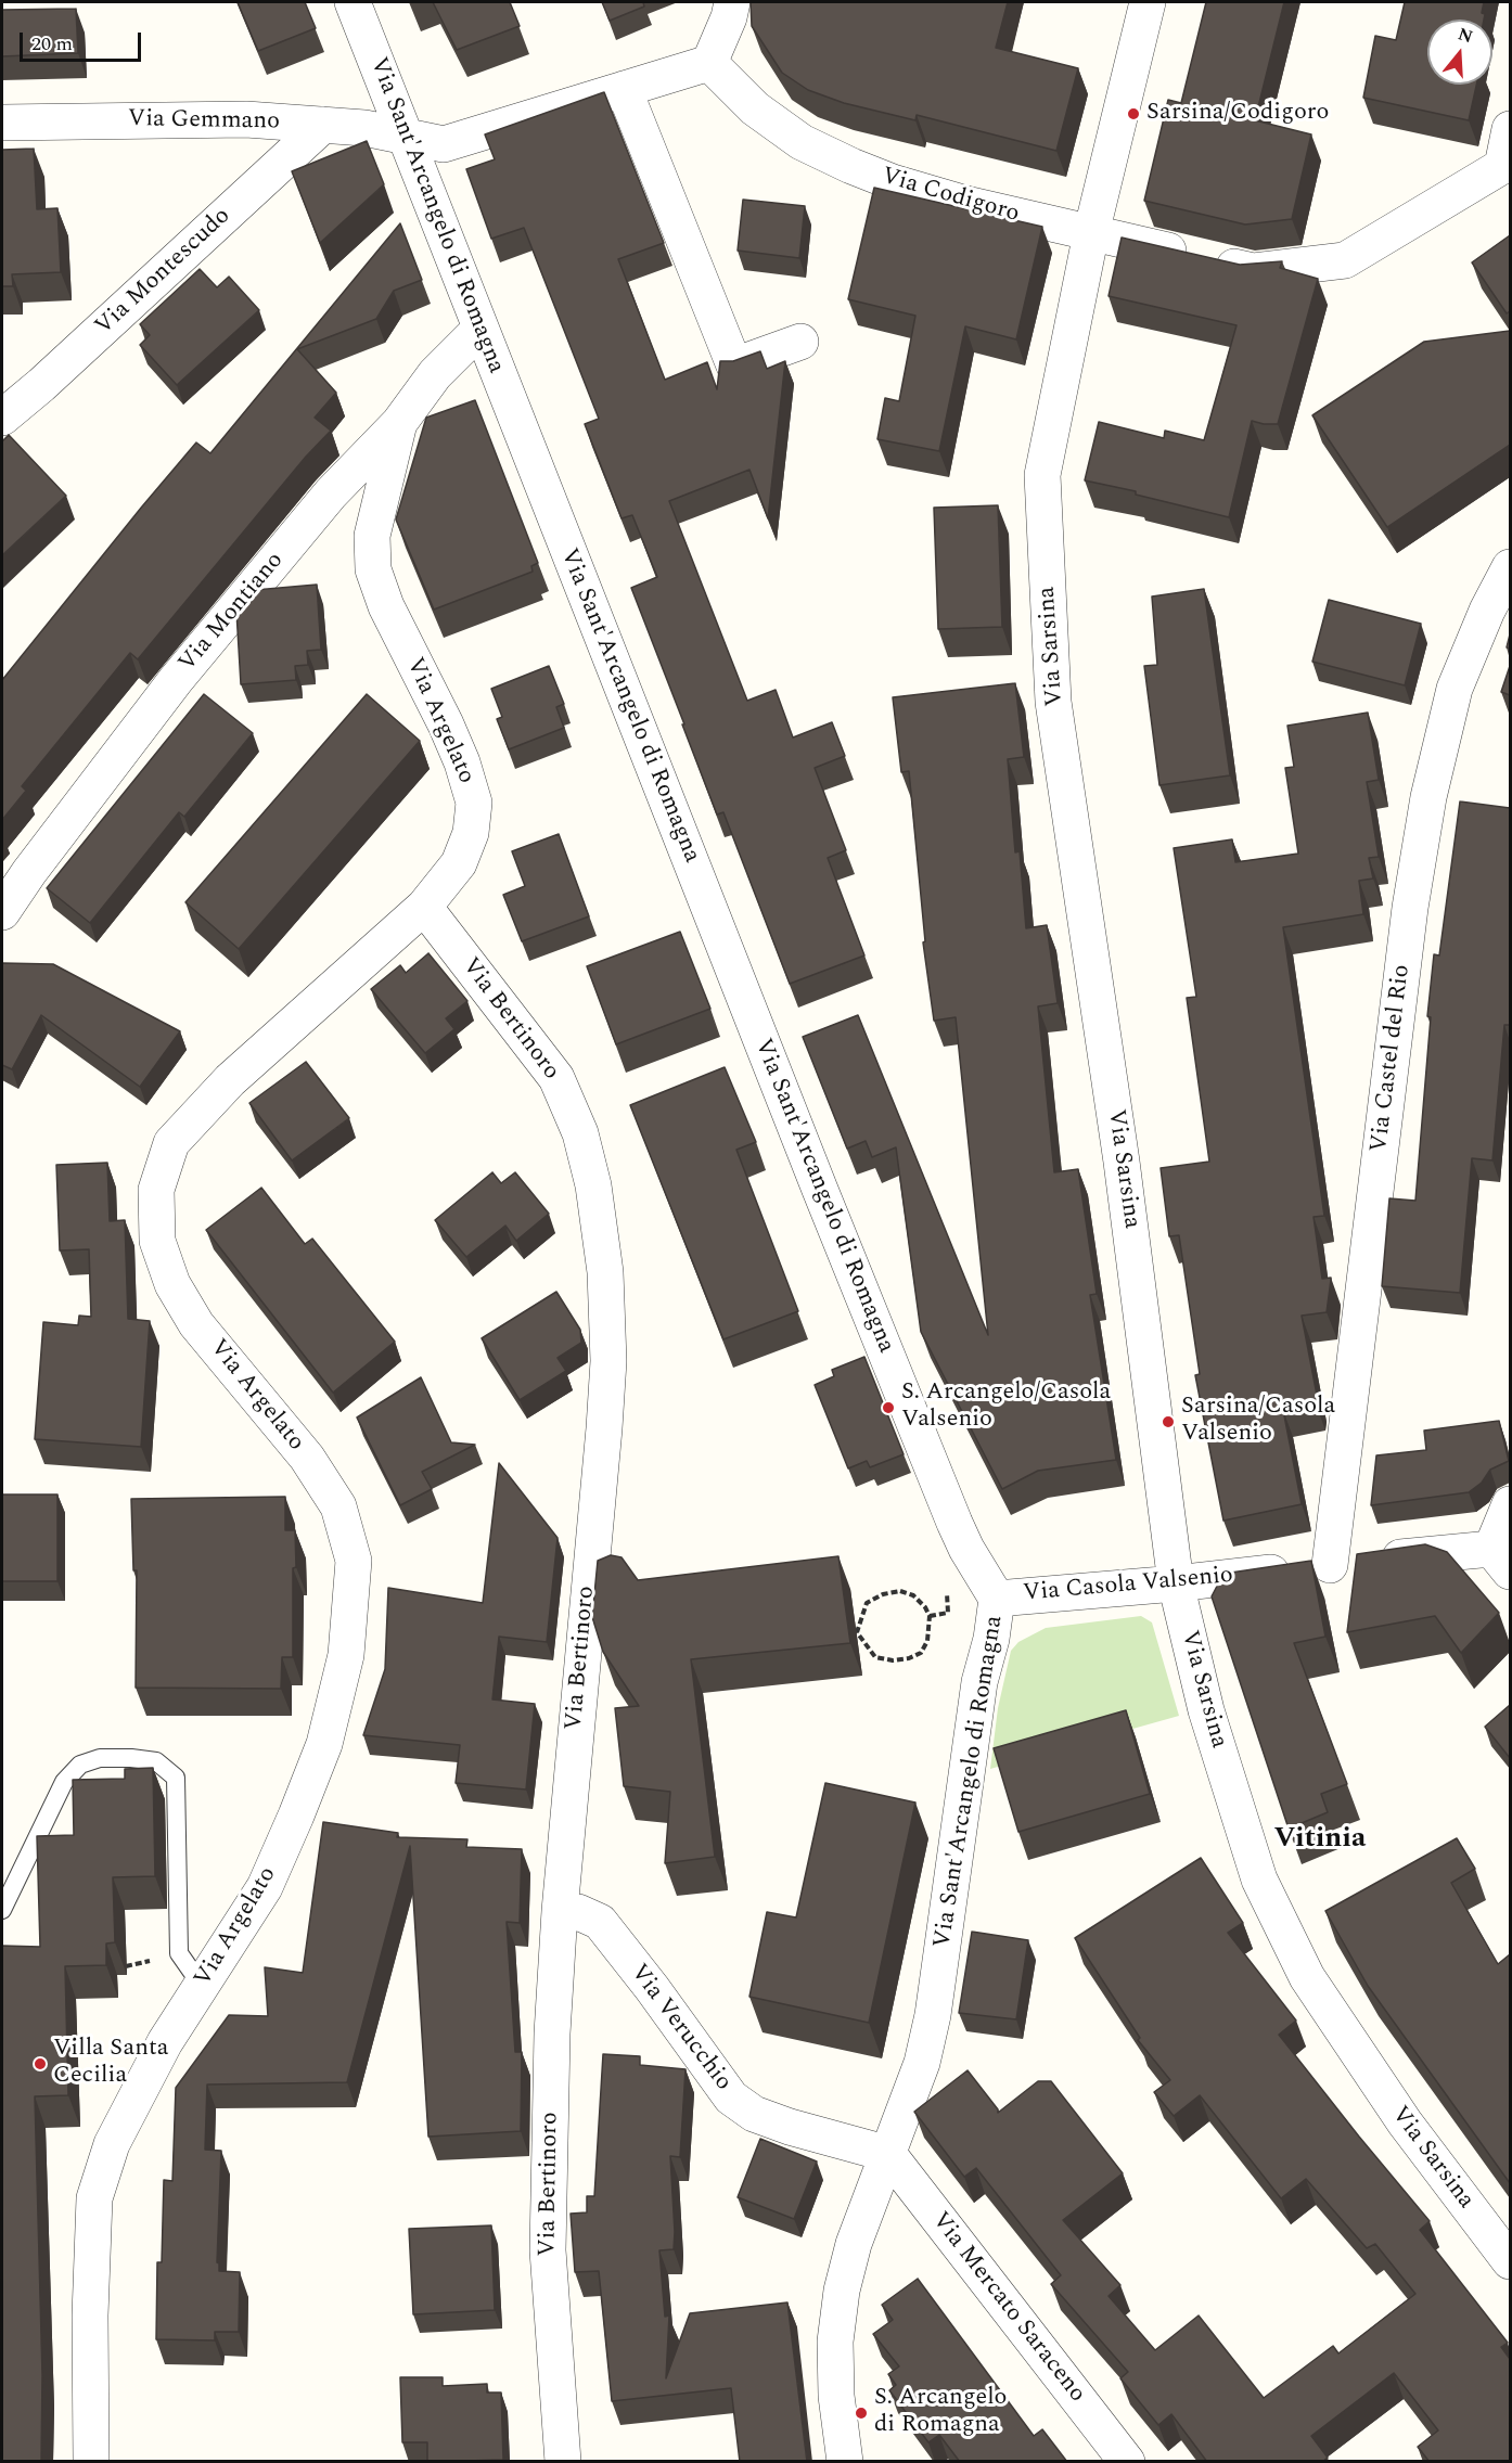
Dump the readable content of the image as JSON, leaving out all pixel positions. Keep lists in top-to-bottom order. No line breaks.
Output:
{"streets":{"street":["Via Gemmano","Via Codigoro","Via Sant'Arcangelo di Romagna","Via Montescudo","Via Montiano","Via Sarsina","Via Argelato","Via Bertinoro","Via Castel del Rio","Via Casola Valsenio","Via Verucchio","Via Mercato Saraceno"]},"crossings":[["Via Gemmano","Via Sant'Arcangelo di Romagna"],["Via Gemmano","Via Montescudo"],["Via Codigoro","Via Sarsina"],["Via Sant'Arcangelo di Romagna","Via Montiano"],["Via Sant'Arcangelo di Romagna","Via Casola Valsenio"],["Via Sant'Arcangelo di Romagna","Via Verucchio"],["Via Sant'Arcangelo di Romagna","Via Mercato Saraceno"],["Via Montiano","Via Argelato"],["Via Sarsina","Via Casola Valsenio"],["Via Argelato","Via Bertinoro"],["Via Bertinoro","Via Verucchio"],["Via Castel del Rio","Via Casola Valsenio"],["Via Verucchio","Via Mercato Saraceno"]],"districts":["Vitinia"],"places":["Sarsina/Codigoro","S. Arcangelo/Casola Valsenio","Sarsina/Casola Valsenio","Villa Santa Cecilia","S. Arcangelo di Romagna"],"scale_bar":"20 m","north":"top"}
